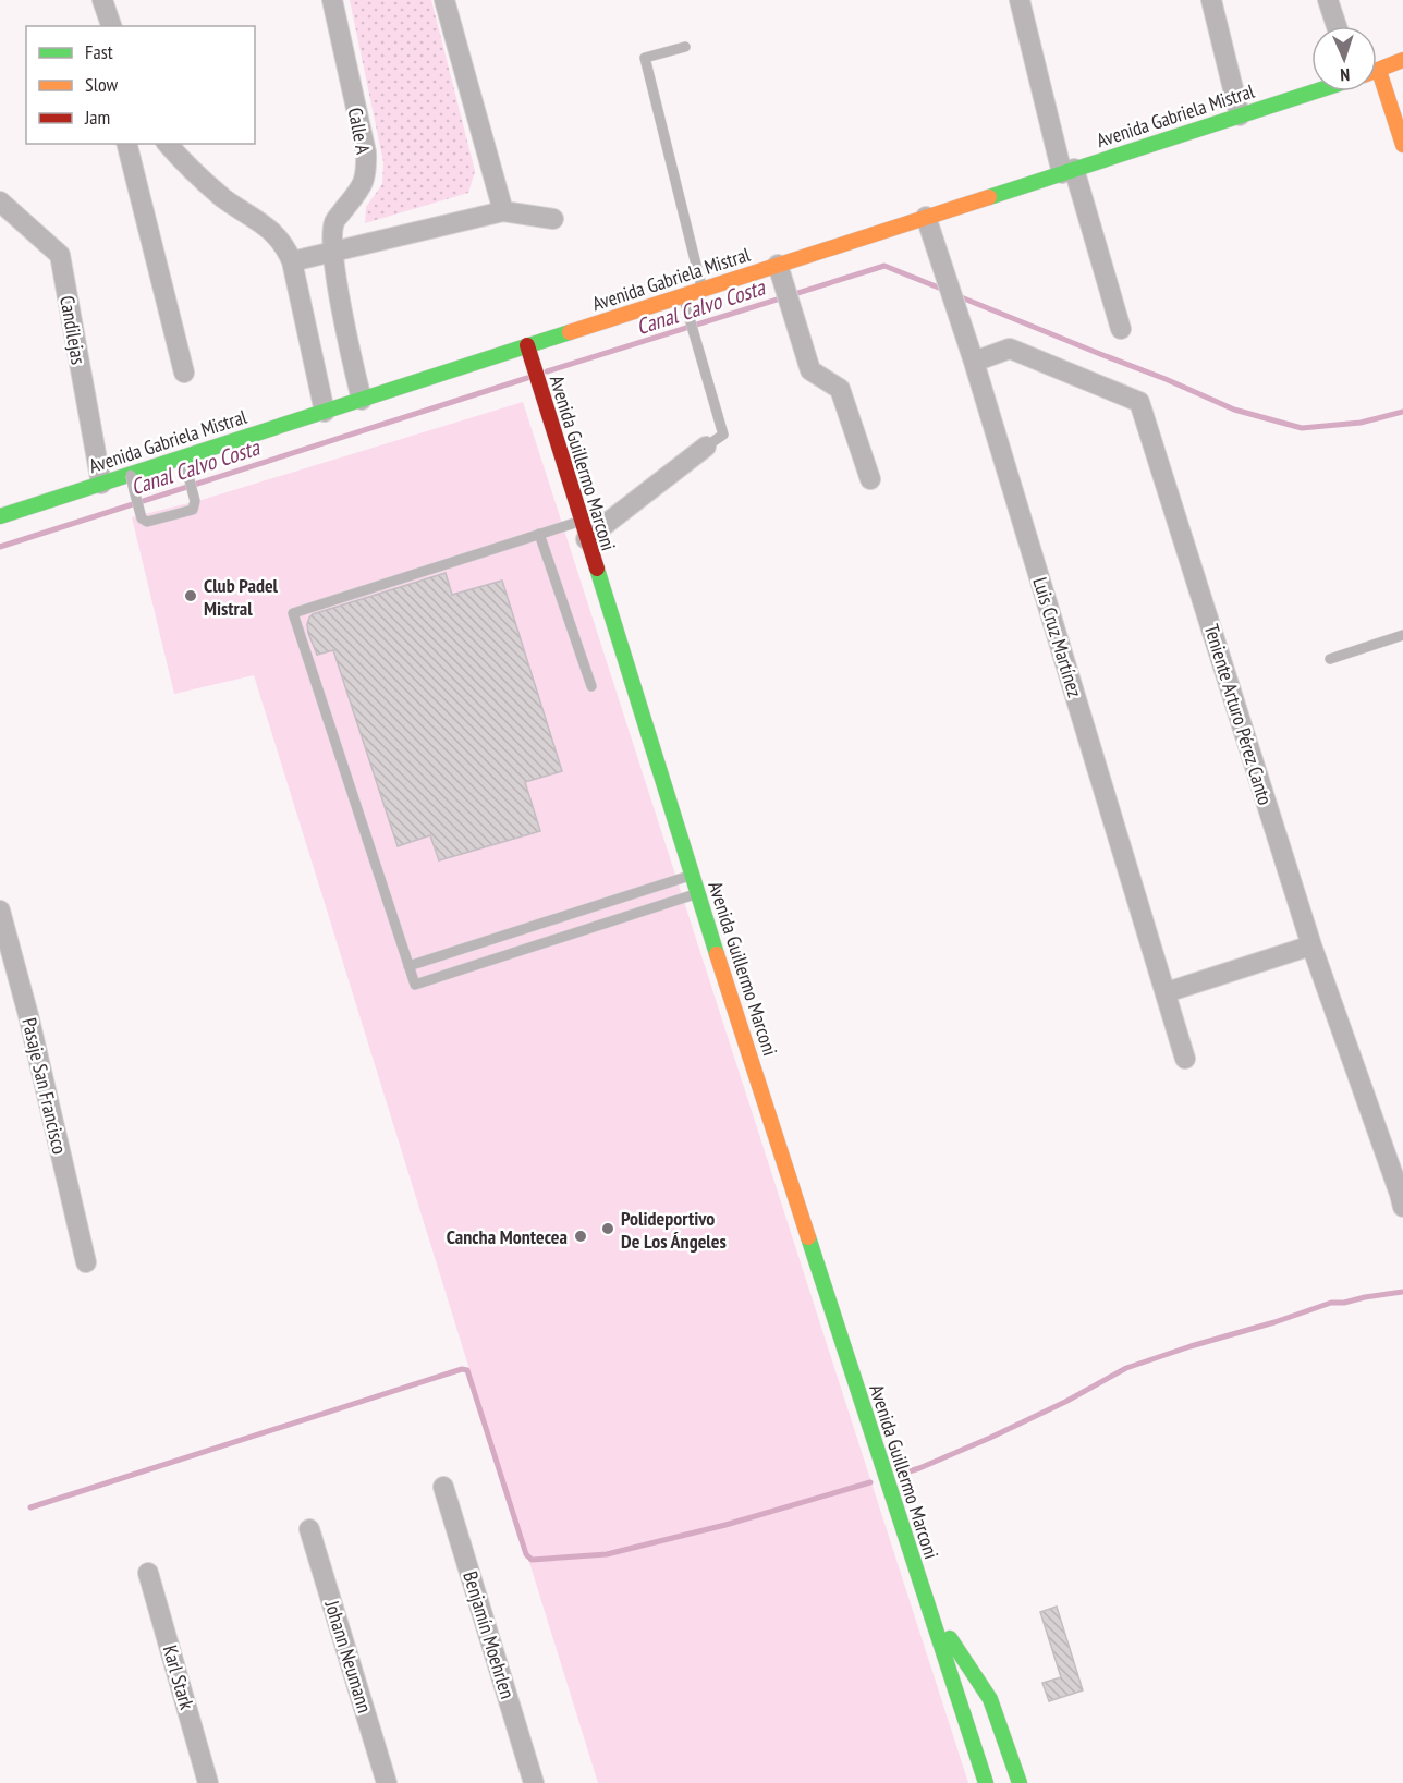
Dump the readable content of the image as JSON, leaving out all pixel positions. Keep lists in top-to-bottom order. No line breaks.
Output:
{"streets":{"main road":["Avenida Gabriela Mistral","Avenida Guillermo Marconi"],"street":["Calle A","Candilejas","Luis Cruz Martínez","Teniente Arturo Pérez Canto","Pasaje San Francisco","Benjamín Moehrlen","Johann Neumann","Karl Stark"]},"crossings":[["Avenida Gabriela Mistral","Calle A"],["Avenida Gabriela Mistral","Candilejas"],["Avenida Gabriela Mistral","Avenida Guillermo Marconi"],["Avenida Gabriela Mistral","Luis Cruz Martínez"],["Luis Cruz Martínez","Teniente Arturo Pérez Canto"]],"water":["Canal Calvo Costa"],"places":["Club Padel Mistral","Polideportivo De Los Ángeles","Cancha Montecea"],"legend":["Fast","Slow","Jam"],"north":"bottom"}
